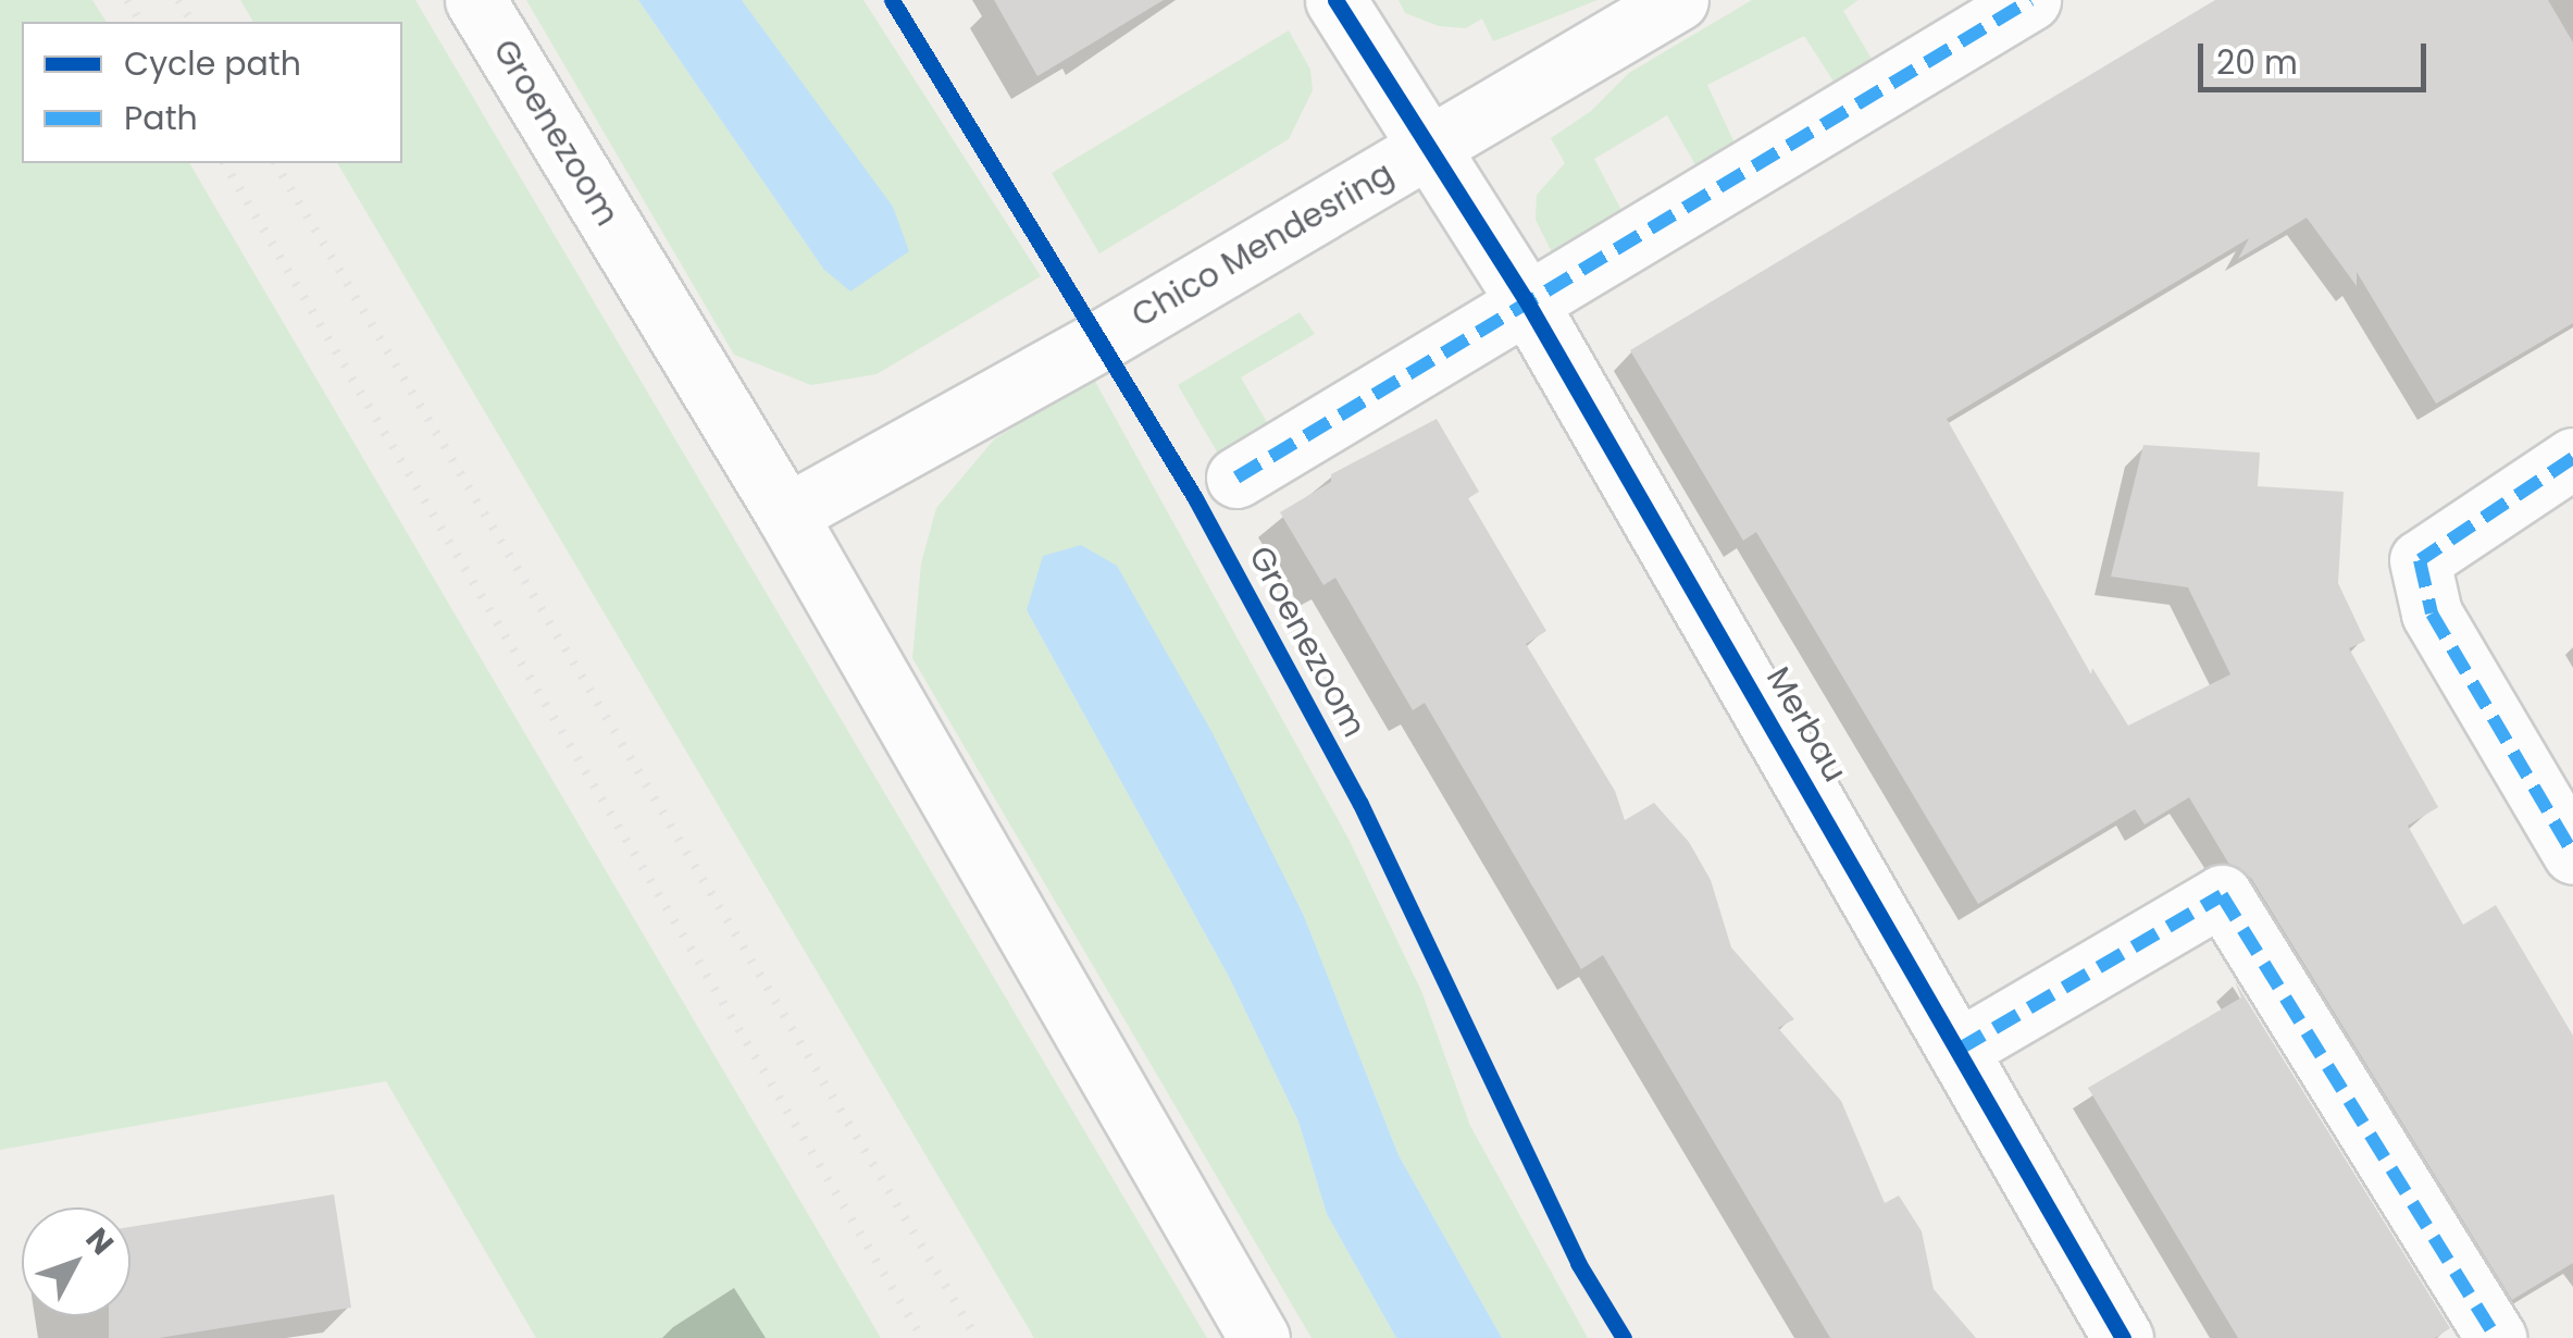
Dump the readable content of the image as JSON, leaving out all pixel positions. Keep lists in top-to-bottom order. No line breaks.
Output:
{"streets":{"street":["Groenezoom","Chico Mendesring","Merbau"]},"crossings":[["Groenezoom","Chico Mendesring"],["Chico Mendesring","Merbau"]],"legend":["Cycle path","Path"],"scale_bar":"20 m","north":"top right"}
